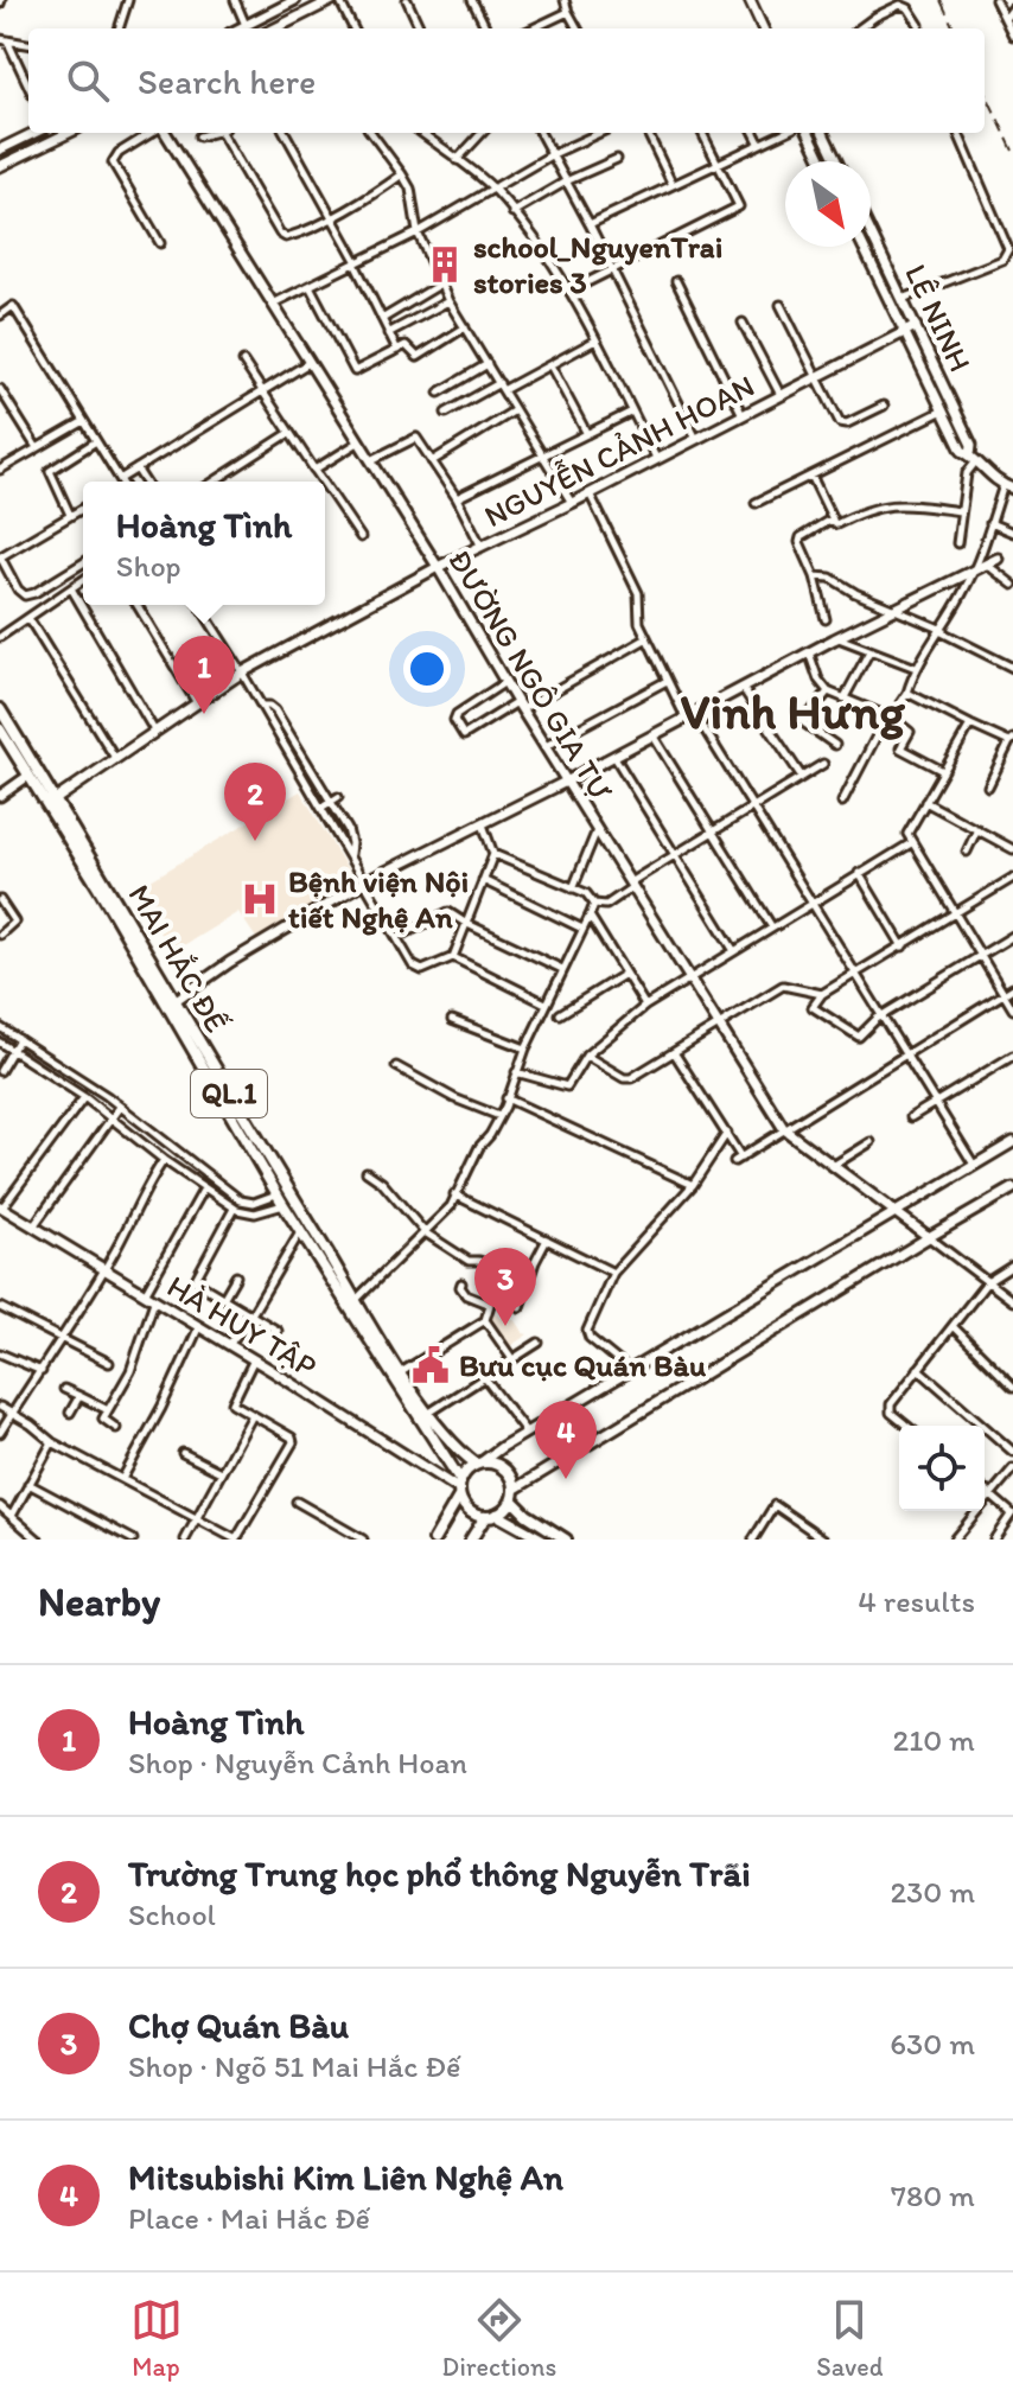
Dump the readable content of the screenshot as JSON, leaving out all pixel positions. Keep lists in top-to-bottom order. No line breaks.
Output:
{"streets":{"main road":["MAI HẮC ĐẾ","QL.1"],"street":["LÊ NINH","NGUYỄN CẢNH HOAN","ĐƯỜNG NGÔ GIA TỰ","HÀ HUY TẬP"]},"crossings":[["LÊ NINH","NGUYỄN CẢNH HOAN"],["NGUYỄN CẢNH HOAN","ĐƯỜNG NGÔ GIA TỰ"],["NGUYỄN CẢNH HOAN","MAI HẮC ĐẾ"],["MAI HẮC ĐẾ","QL.1"],["MAI HẮC ĐẾ","HÀ HUY TẬP"],["QL.1","HÀ HUY TẬP"]],"districts":["Vinh Hưng"],"places":{"building":["school_NguyenTrai stories 3"],"hospital":["Bệnh viện Nội tiết Nghệ An"],"public building":["Bưu cục Quán Bàu"]},"north":"bottom right","page":{"search":"Search here","popup":["Hoàng Tình","Shop"],"pins":["1","2","3","4"],"heading":["Nearby","4 results"],"list":[{"mark":"1","name":"Hoàng Tình","note":"Shop · Nguyễn Cảnh Hoan","value":"210 m"},{"mark":"2","name":"Trường Trung học phổ thông Nguyễn Trãi","note":"School","value":"230 m"},{"mark":"3","name":"Chợ Quán Bàu","note":"Shop · Ngõ 51 Mai Hắc Đế","value":"630 m"},{"mark":"4","name":"Mitsubishi Kim Liên Nghệ An","note":"Place · Mai Hắc Đế","value":"780 m"}],"nav":["Map","Directions","Saved"]}}
